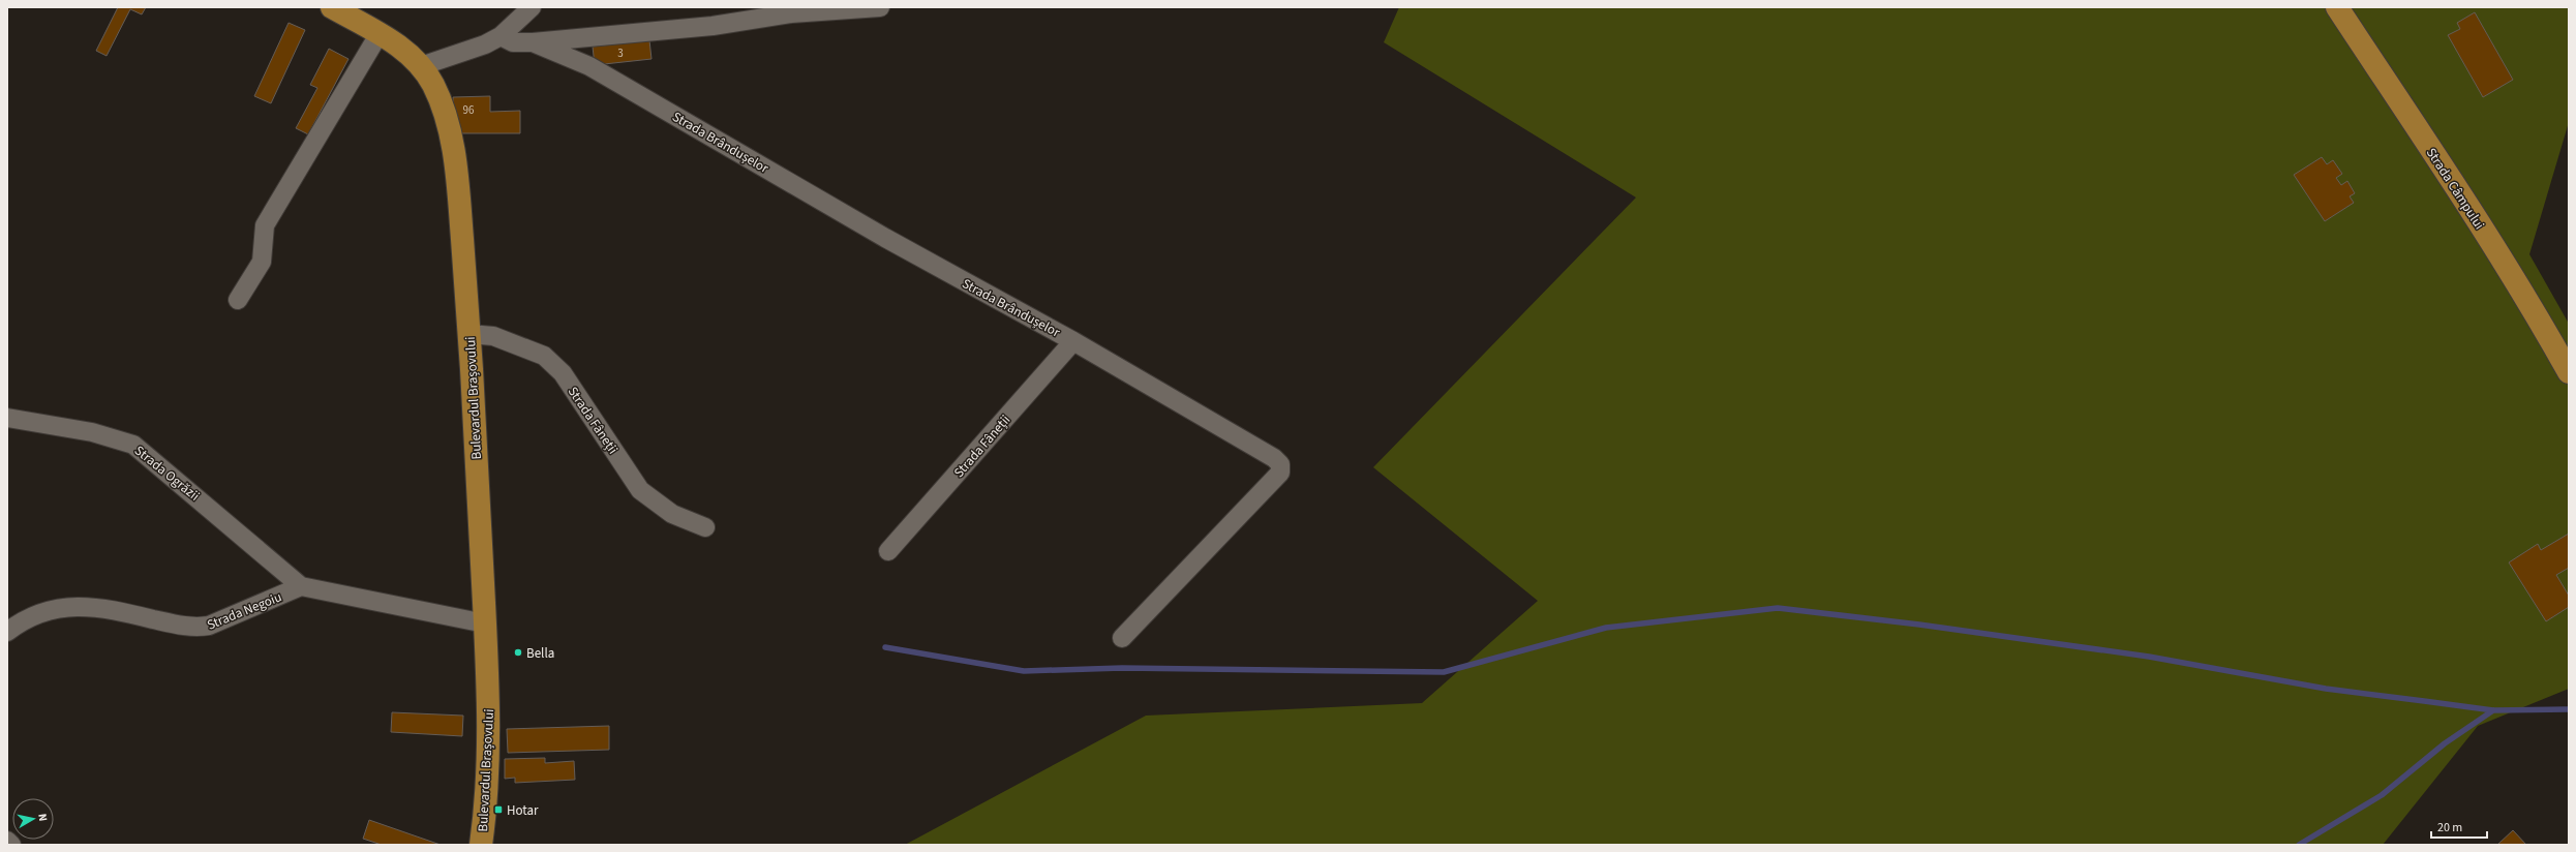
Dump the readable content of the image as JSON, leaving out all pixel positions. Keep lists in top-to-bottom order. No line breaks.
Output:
{"streets":{"main road":["Strada Câmpului","Bulevardul Brașovului"],"street":["Strada Brândușelor","Strada Fâneții","Strada Ogrăzii","Strada Negoiu"]},"crossings":[["Strada Brândușelor","Strada Fâneții"],["Bulevardul Brașovului","Strada Fâneții"],["Strada Ogrăzii","Strada Negoiu"]],"places":{"other":["Bella"],"transit":["Hotar"]},"house_numbers":["3","96"],"scale_bar":"20 m","north":"right"}
